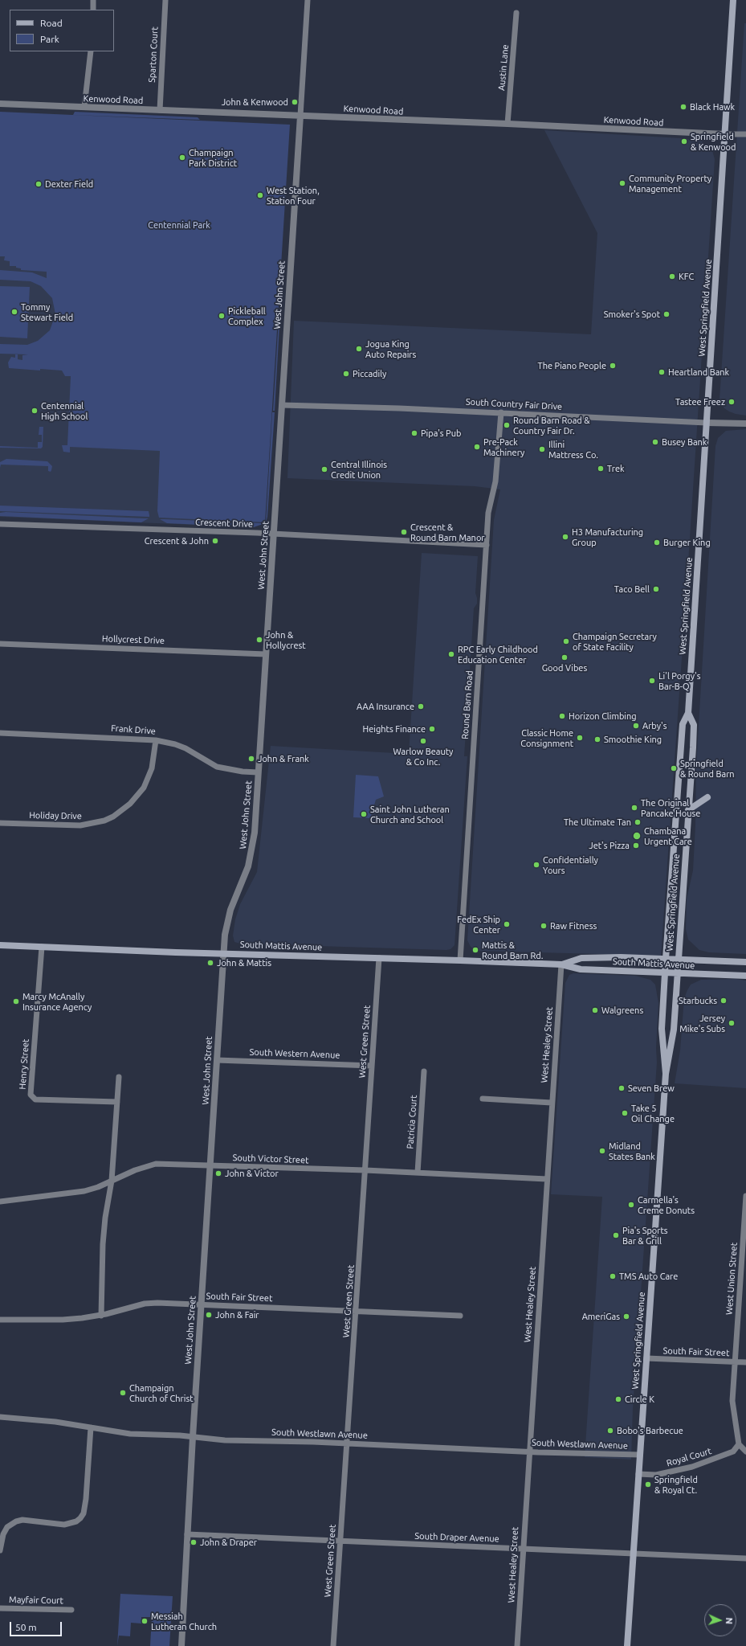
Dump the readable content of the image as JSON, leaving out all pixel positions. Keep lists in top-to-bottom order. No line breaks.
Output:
{"streets":{"main road":["West Springfield Avenue","South Mattis Avenue"],"street":["Sparton Court","Austin Lane","Kenwood Road","West John Street","South Country Fair Drive","Crescent Drive","Hollycrest Drive","Round Barn Road","Frank Drive","Holiday Drive","West Green Street","West Healey Street","South Western Avenue","Henry Street","Patricia Court","South Victor Street","West Union Street","South Fair Street","South Westlawn Avenue","Royal Court","South Draper Avenue","Mayfair Court"]},"crossings":[["Sparton Court","Kenwood Road"],["Austin Lane","Kenwood Road"],["Kenwood Road","West John Street"],["Kenwood Road","West Springfield Avenue"],["West John Street","South Country Fair Drive"],["West John Street","Crescent Drive"],["West John Street","Hollycrest Drive"],["West John Street","Frank Drive"],["West John Street","South Mattis Avenue"],["West John Street","South Western Avenue"],["West John Street","South Victor Street"],["West John Street","South Fair Street"],["West John Street","South Westlawn Avenue"],["West John Street","South Draper Avenue"],["West Springfield Avenue","South Country Fair Drive"],["West Springfield Avenue","South Mattis Avenue"],["West Springfield Avenue","South Fair Street"],["West Springfield Avenue","South Westlawn Avenue"],["West Springfield Avenue","Royal Court"],["West Springfield Avenue","South Draper Avenue"],["South Country Fair Drive","Round Barn Road"],["Crescent Drive","Round Barn Road"],["Round Barn Road","South Mattis Avenue"],["Frank Drive","Holiday Drive"],["South Mattis Avenue","West Green Street"],["South Mattis Avenue","West Healey Street"],["South Mattis Avenue","Henry Street"],["West Green Street","South Western Avenue"],["West Green Street","South Victor Street"],["West Green Street","South Fair Street"],["West Green Street","South Westlawn Avenue"],["West Green Street","South Draper Avenue"],["West Healey Street","South Victor Street"],["West Healey Street","South Westlawn Avenue"],["West Healey Street","South Draper Avenue"],["Patricia Court","South Victor Street"],["West Union Street","South Fair Street"]],"parks":["Centennial Park"],"places":["John & Kenwood","Black Hawk","Springfield & Kenwood","Champaign Park District","Community Property Management","Dexter Field","West Station, Station Four","KFC","Tommy Stewart Field","Smoker's Spot","Pickleball Complex","Jogua King Auto Repairs","The Piano People","Heartland Bank","Piccadily","Tastee Freez","Centennial High School","Round Barn Road & Country Fair Dr.","Pipa's Pub","Busey Bank","Pre-Pack Machinery","Illini Mattress Co.","Trek","Central Illinois Credit Union","Crescent & Round Barn Manor","H3 Manufacturing Group","Crescent & John","Burger King","Taco Bell","John & Hollycrest","Champaign Secretary of State Facility","RPC Early Childhood Education Center","Good Vibes","Li'l Porgy's Bar-B-Q","AAA Insurance","Horizon Climbing","Arby's","Heights Finance","Classic Home Consignment","Smoothie King","Warlow Beauty & Co Inc.","John & Frank","Springfield & Round Barn","The Original Pancake House","Saint John Lutheran Church and School","The Ultimate Tan","Chambana Urgent Care","Jet's Pizza","Confidentially Yours","FedEx Ship Center","Raw Fitness","Mattis & Round Barn Rd.","John & Mattis","Starbucks","Marcy McAnally Insurance Agency","Walgreens","Jersey Mike's Subs","Seven Brew","Take 5 Oil Change","Midland States Bank","John & Victor","Carmella's Creme Donuts","Pia's Sports Bar & Grill","TMS Auto Care","John & Fair","AmeriGas","Champaign Church of Christ","Circle K","Bobo's Barbecue","Springfield & Royal Ct.","John & Draper","Messiah Lutheran Church"],"legend":["Road","Park"],"scale_bar":"50 m","north":"right"}
